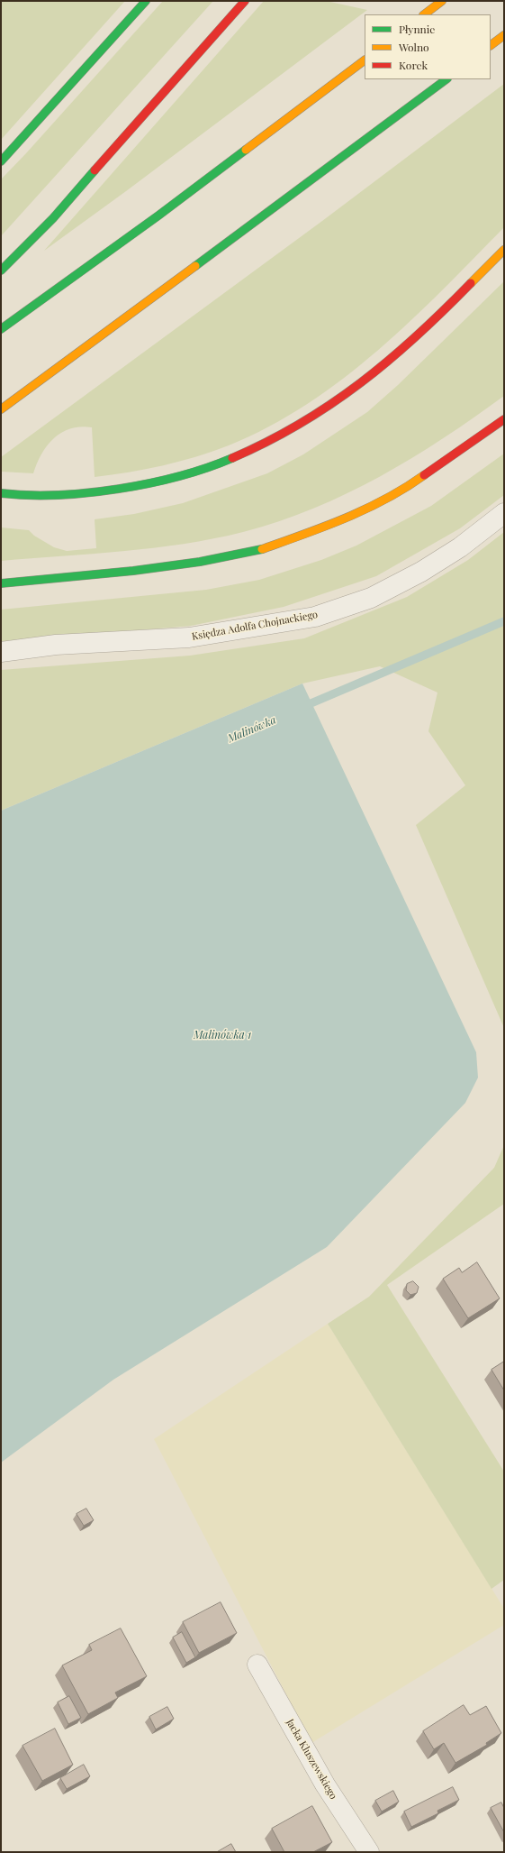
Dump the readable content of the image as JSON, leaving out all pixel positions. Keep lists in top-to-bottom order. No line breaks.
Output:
{"streets":{"street":["Księdza Adolfa Chojnackiego","Jacka Kluszewskiego"]},"water":["Malinówka","Malinówka 1"],"legend":["Płynnie","Wolno","Korek"]}
